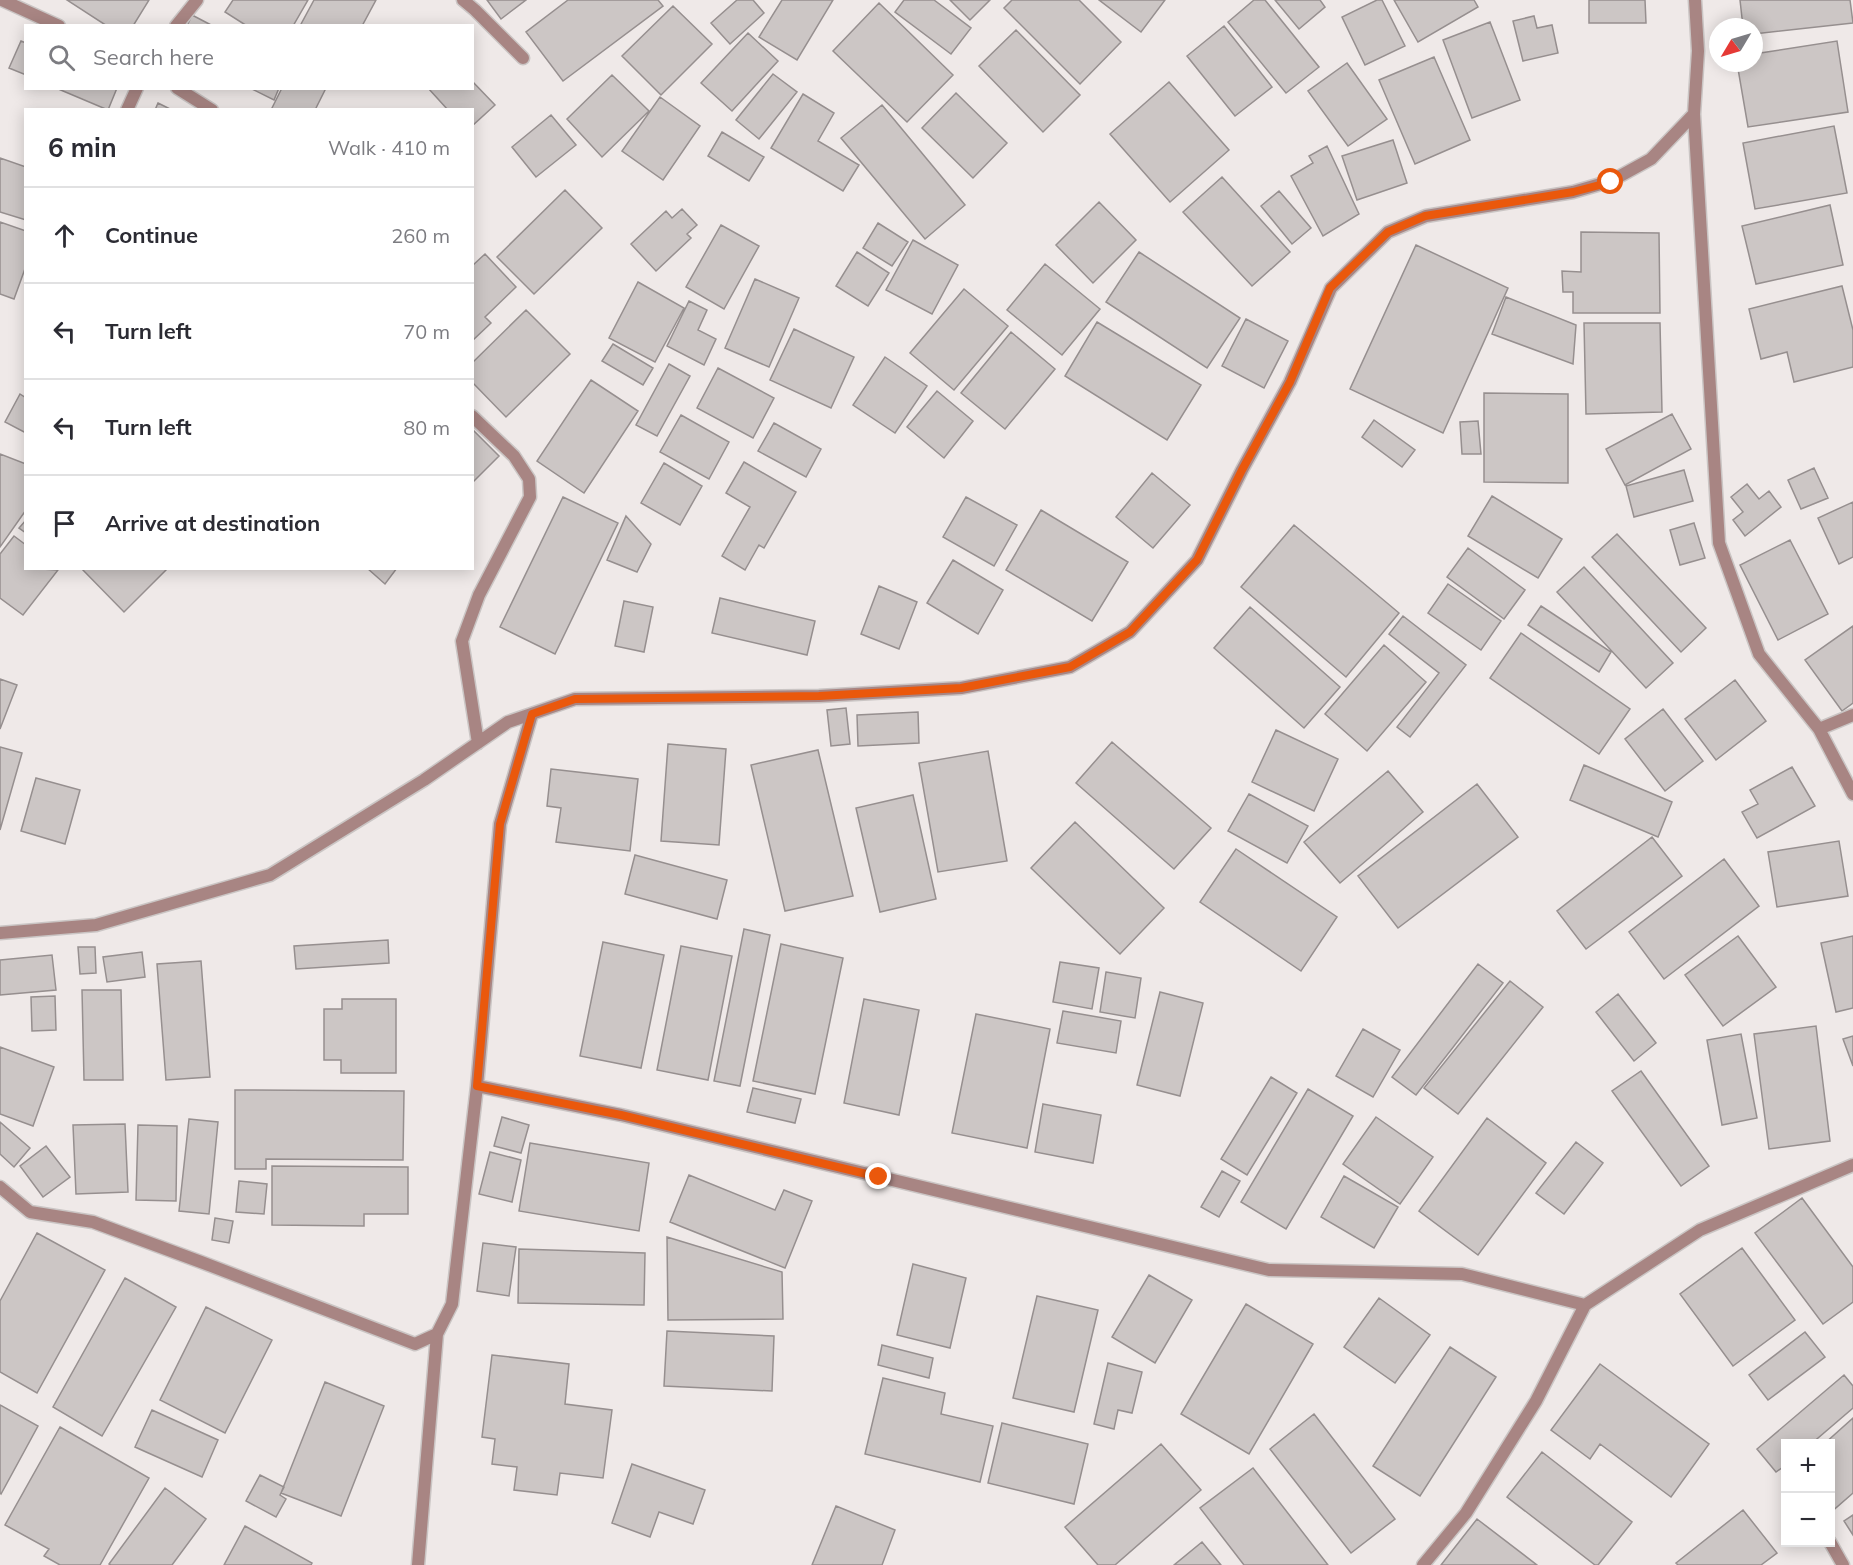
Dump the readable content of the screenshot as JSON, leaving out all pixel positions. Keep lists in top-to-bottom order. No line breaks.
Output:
{"north":"bottom left","page":{"search":"Search here","heading":["6 min","Walk · 410 m"],"list":[["Continue","260 m"],["Turn left","70 m"],["Turn left","80 m"],"Arrive at destination"],"map_buttons":["+","−"]}}
